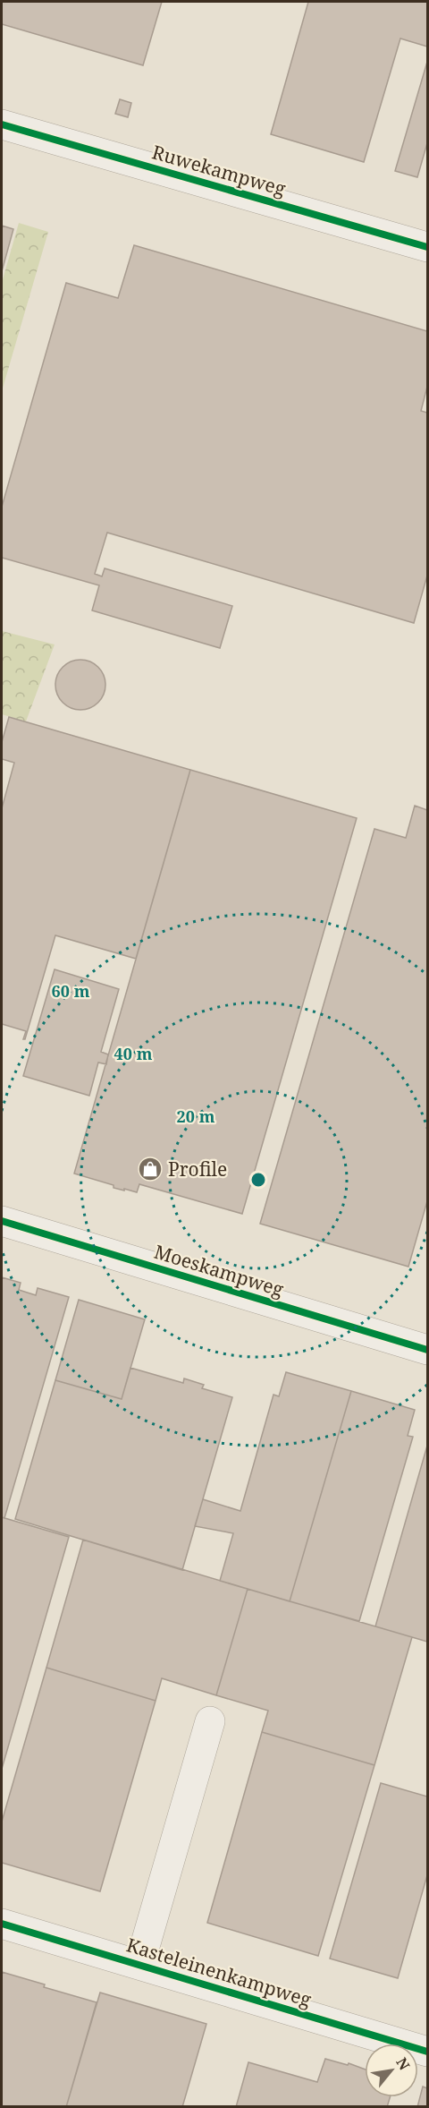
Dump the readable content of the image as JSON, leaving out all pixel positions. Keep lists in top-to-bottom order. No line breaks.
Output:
{"streets":{"street":["Ruwekampweg","Moeskampweg","Kasteleinenkampweg"]},"places":{"shop":["Profile"]},"north":"top right","rings":["60 m","40 m","20 m"]}
